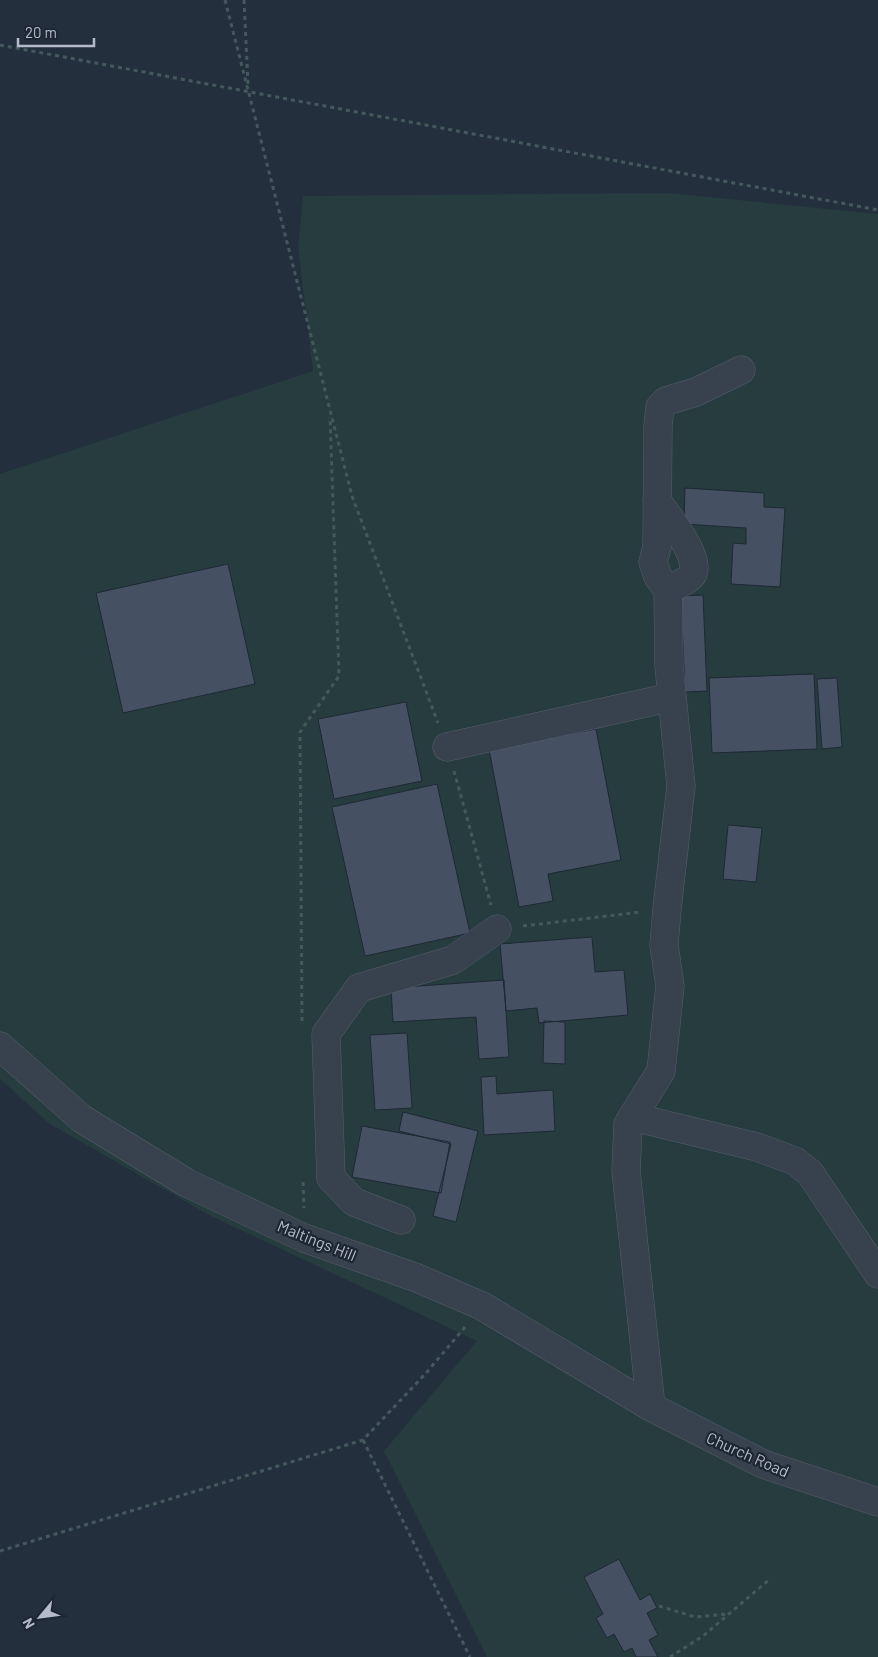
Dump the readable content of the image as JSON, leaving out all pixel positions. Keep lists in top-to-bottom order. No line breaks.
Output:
{"streets":{"street":["Maltings Hill","Church Road"]},"crossings":[["Maltings Hill","Church Road"]],"scale_bar":"20 m","north":"bottom left"}
